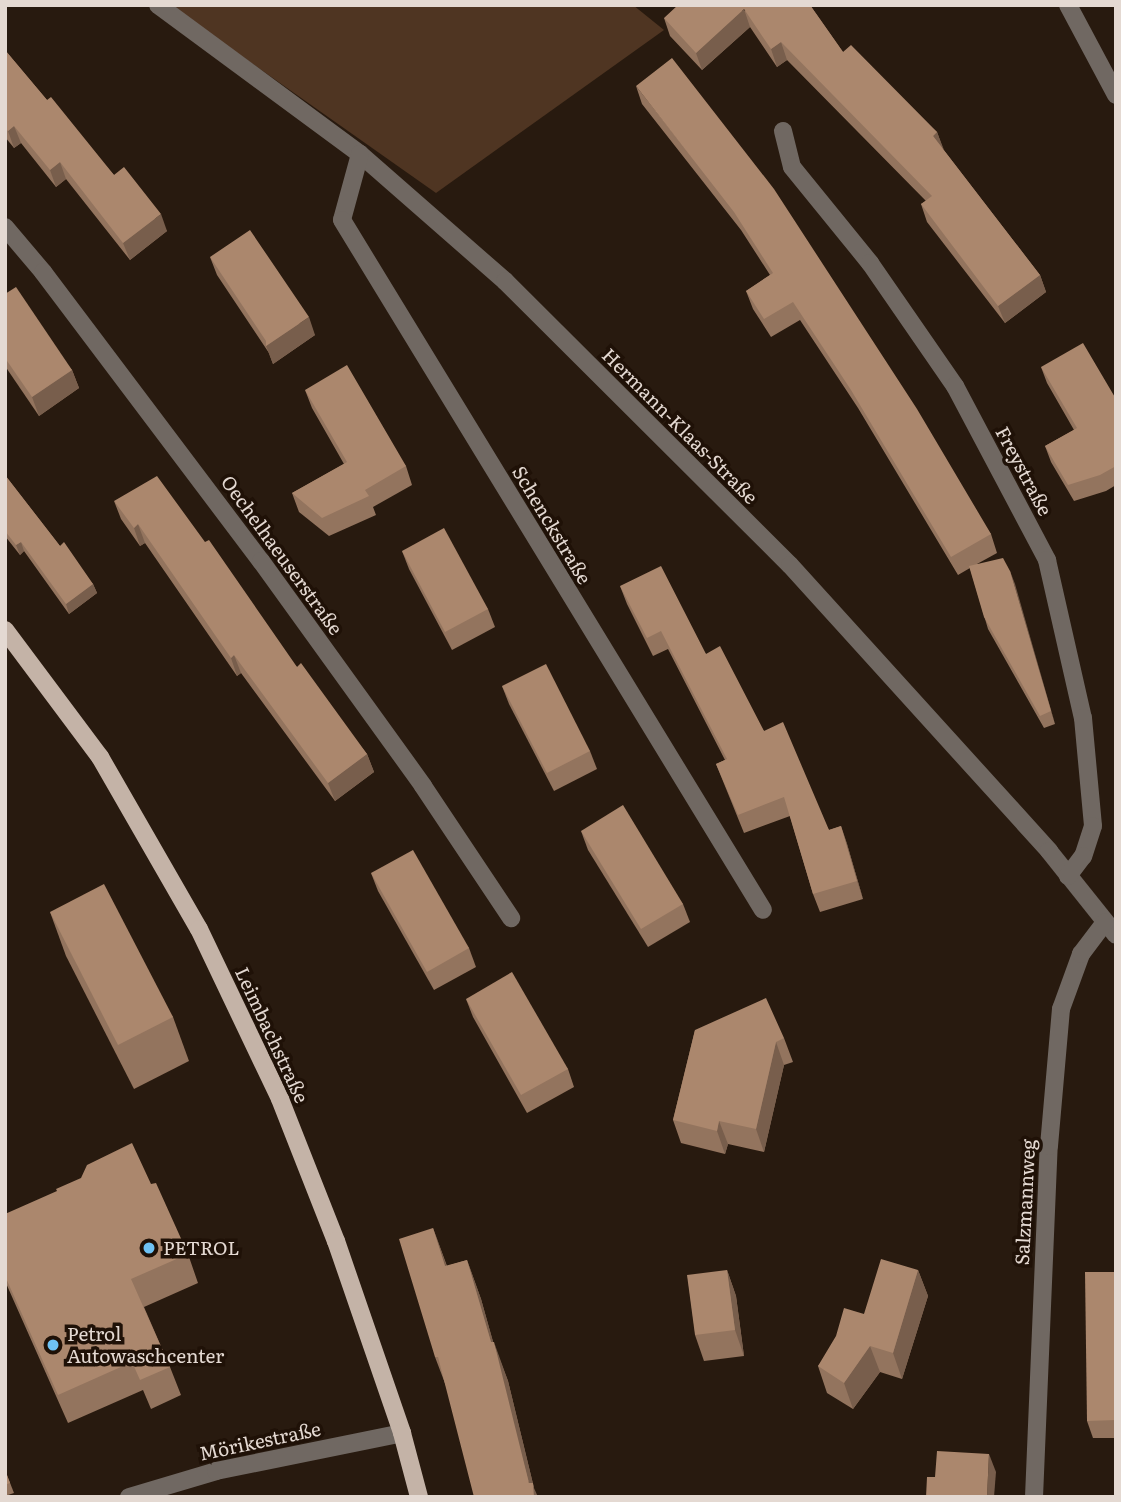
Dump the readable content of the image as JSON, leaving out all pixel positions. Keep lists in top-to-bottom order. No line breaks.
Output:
{"streets":{"main road":["Leimbachstraße"],"street":["Hermann-Klaas-Straße","Freystraße","Schenckstraße","Oechelhaeuserstraße","Salzmannweg","Mörikestraße"]},"crossings":[["Hermann-Klaas-Straße","Freystraße"],["Hermann-Klaas-Straße","Schenckstraße"],["Hermann-Klaas-Straße","Salzmannweg"],["Leimbachstraße","Mörikestraße"]],"places":["PETROL","Petrol Autowaschcenter"]}
